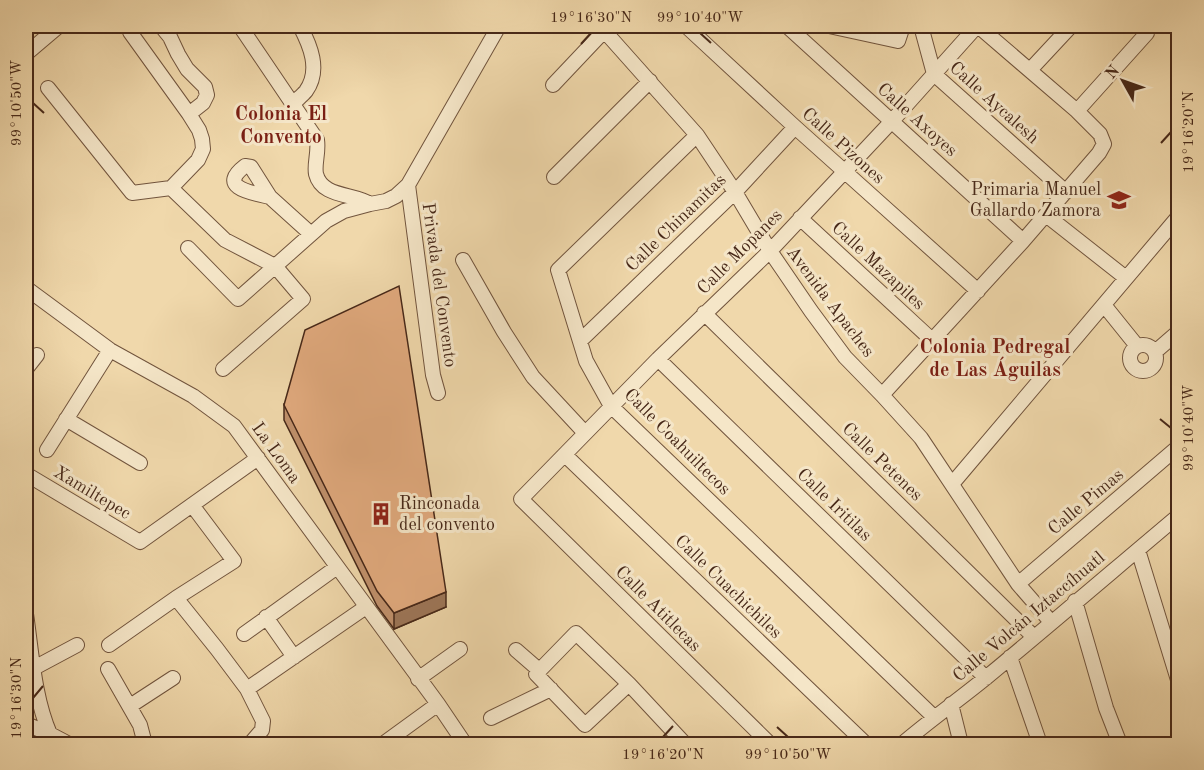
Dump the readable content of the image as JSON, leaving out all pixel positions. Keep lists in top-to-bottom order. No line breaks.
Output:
{"streets":{"street":["Calle Aycalesh","Calle Axoyes","Calle Pizones","Calle Chinamitas","Calle Mopanes","Calle Mazapiles","Privada del Convento","Avenida Apaches","Calle Coahuiltecos","La Loma","Calle Petenes","Xamiltepec","Calle Pimas","Calle Iritilas","Calle Cuachichiles","Calle Atitlecas","Calle Volcán Iztaccíhuatl"]},"crossings":[["Calle Aycalesh","Calle Mopanes"],["Calle Axoyes","Calle Mopanes"],["Calle Pizones","Calle Chinamitas"],["Calle Pizones","Calle Mopanes"],["Calle Chinamitas","Avenida Apaches"],["Calle Chinamitas","Calle Coahuiltecos"],["Calle Mopanes","Calle Mazapiles"],["Calle Mopanes","Avenida Apaches"],["Calle Mopanes","Calle Coahuiltecos"],["Calle Mopanes","Calle Petenes"],["Calle Mopanes","Calle Iritilas"],["Calle Mopanes","Calle Cuachichiles"],["Calle Mopanes","Calle Atitlecas"],["Avenida Apaches","Calle Coahuiltecos"],["Avenida Apaches","Calle Pimas"],["Avenida Apaches","Calle Volcán Iztaccíhuatl"],["Calle Coahuiltecos","Calle Volcán Iztaccíhuatl"],["Calle Petenes","Calle Volcán Iztaccíhuatl"],["Calle Iritilas","Calle Volcán Iztaccíhuatl"]],"districts":["Colonia El Convento","Colonia Pedregal de Las Águilas"],"places":{"school or university":["Primaria Manuel Gallardo Zamora"],"building":["Rinconada del convento"]},"north":"top left","coordinates":["19°16'30\"N","99°10'40\"W","99°10'50\"W","19°16'20\"N"]}
